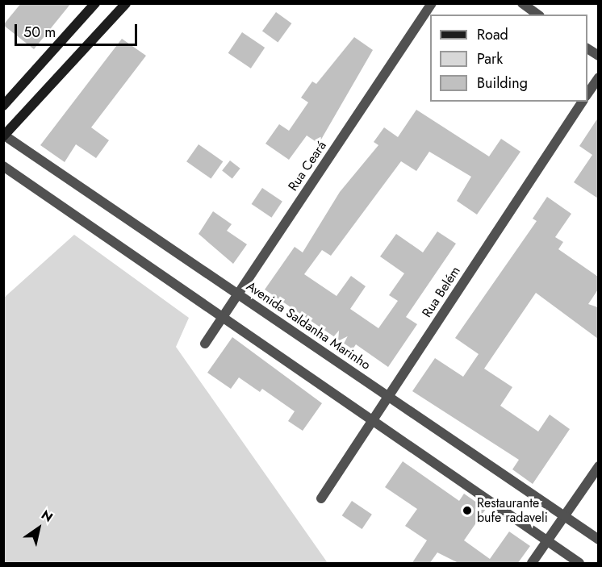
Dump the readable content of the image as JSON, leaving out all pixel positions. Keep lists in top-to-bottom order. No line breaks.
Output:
{"streets":{"street":["Rua Ceará","Rua Belém","Avenida Saldanha Marinho"]},"crossings":[["Rua Ceará","Avenida Saldanha Marinho"],["Rua Belém","Avenida Saldanha Marinho"]],"places":["Restaurante bufe radaveli"],"legend":["Road","Park","Building"],"scale_bar":"50 m","north":"top right"}
